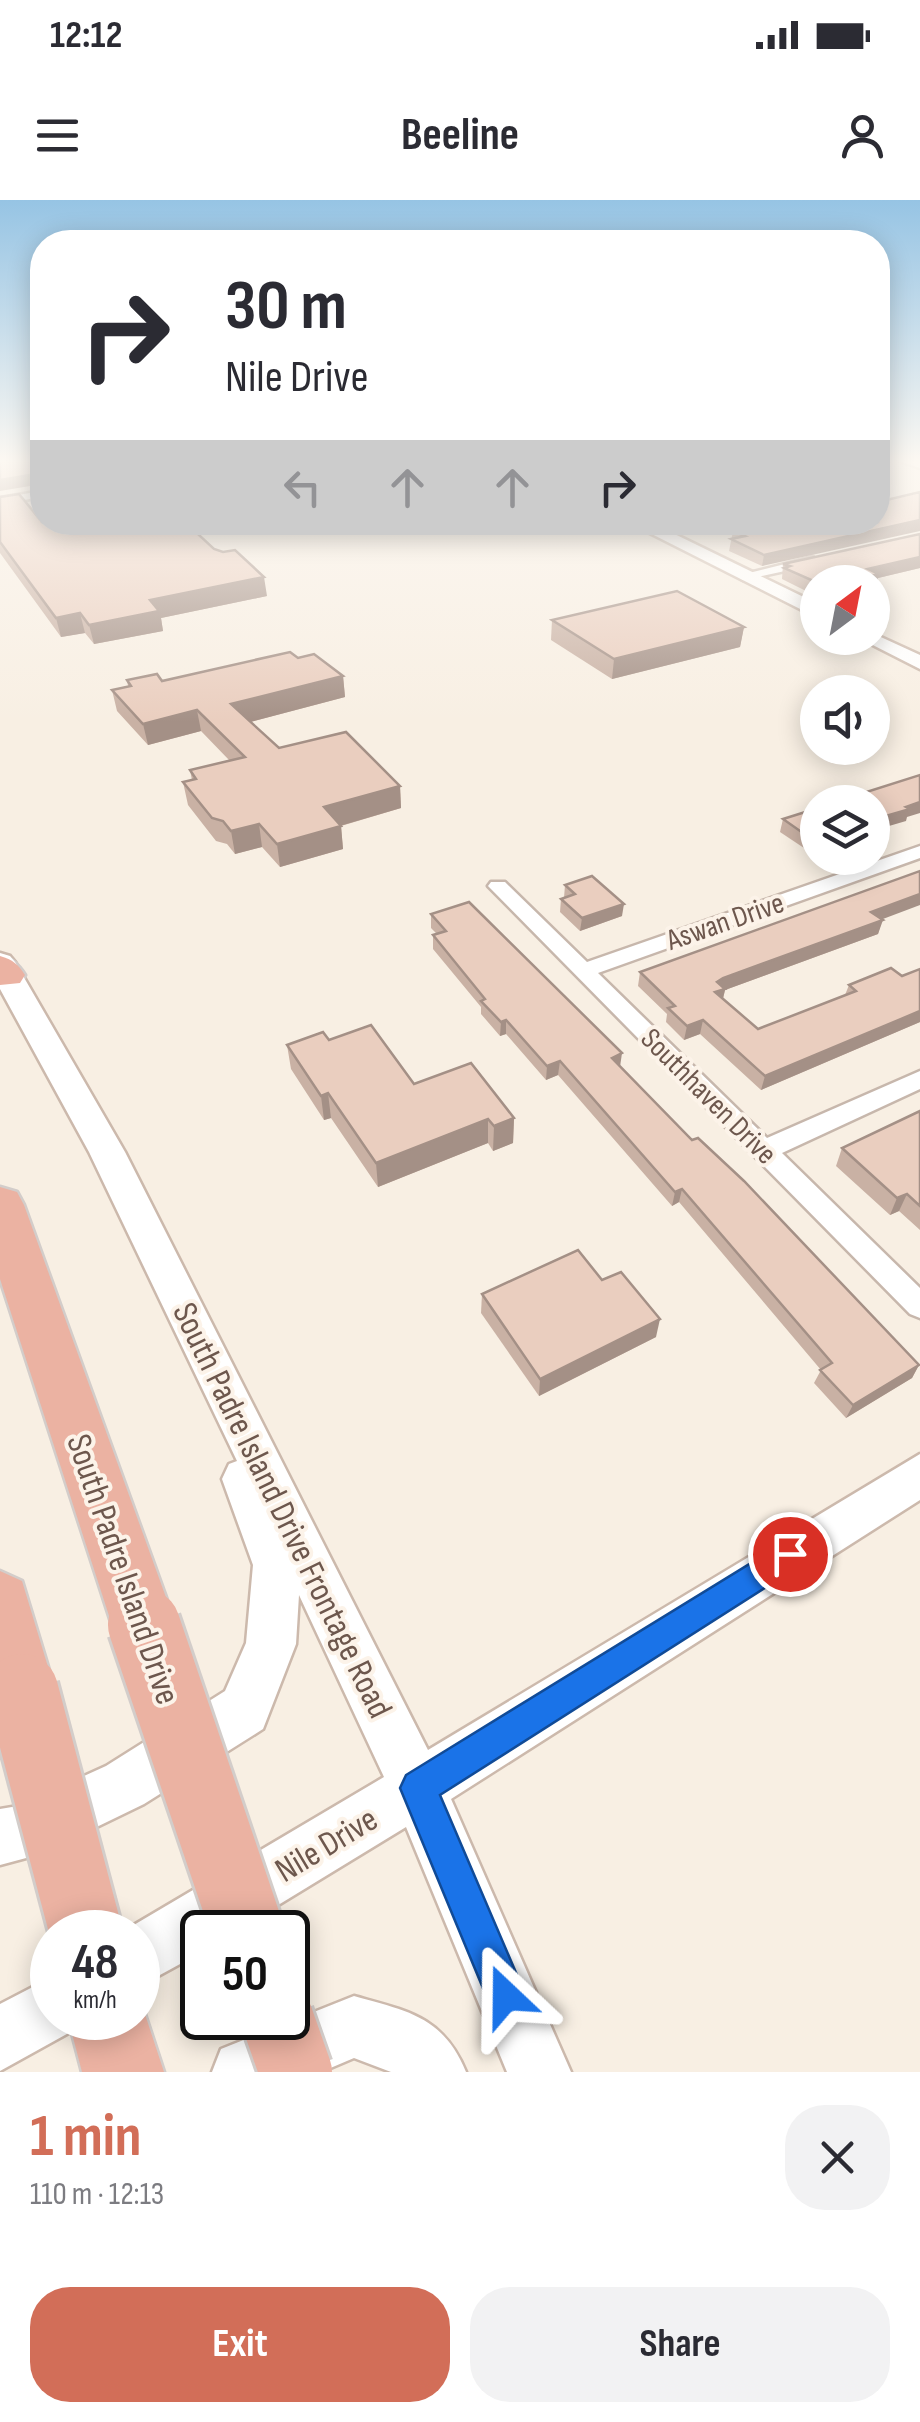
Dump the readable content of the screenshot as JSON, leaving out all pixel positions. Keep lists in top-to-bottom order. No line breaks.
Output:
{"streets":{"highway":["South Padre Island Drive"],"main road":["South Padre Island Drive Frontage Road","Nile Drive"],"street":["Aswan Drive","Southhaven Drive"]},"crossings":[["Aswan Drive","Southhaven Drive"],["South Padre Island Drive Frontage Road","Nile Drive"]],"north":"top right","page":{"status":"12:12","header":"Beeline","turn":["30 m","Nile Drive"],"speed":"48 km/h","limit":"50","heading":["1 min","110 m · 12:13"],"buttons":["Exit","Share"]}}
